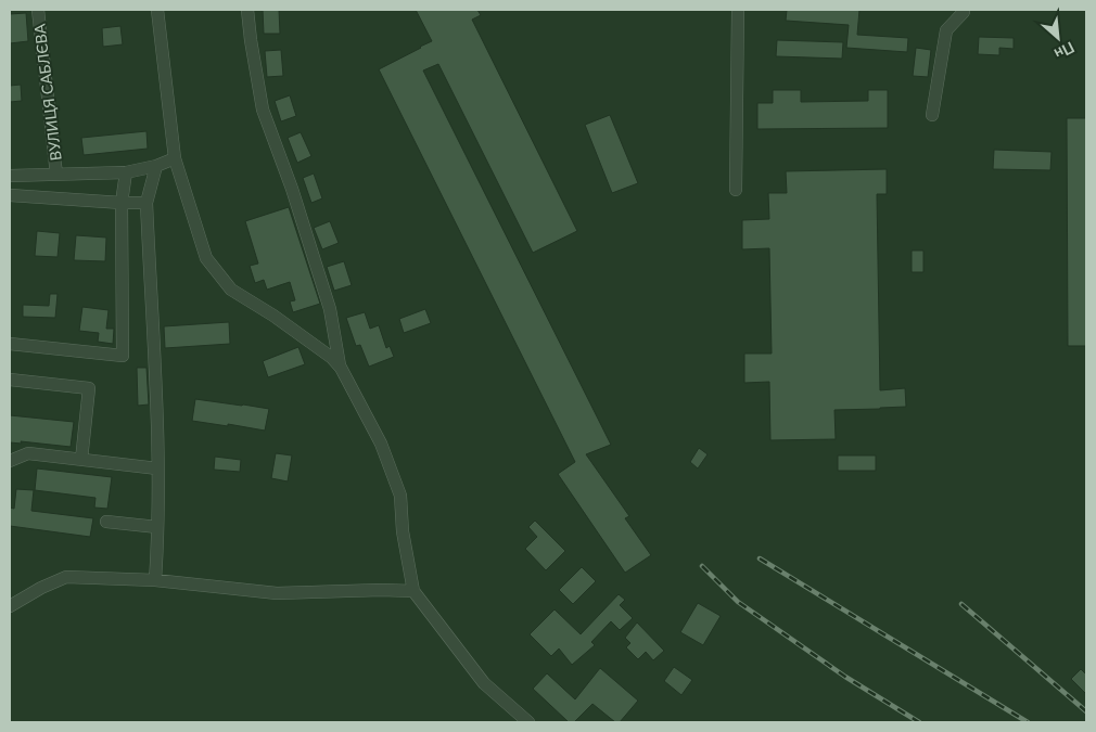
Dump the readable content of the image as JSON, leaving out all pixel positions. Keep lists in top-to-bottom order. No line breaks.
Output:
{"streets":{"street":["ВУЛИЦЯ САБЛЄВА"]},"north":"bottom right"}
